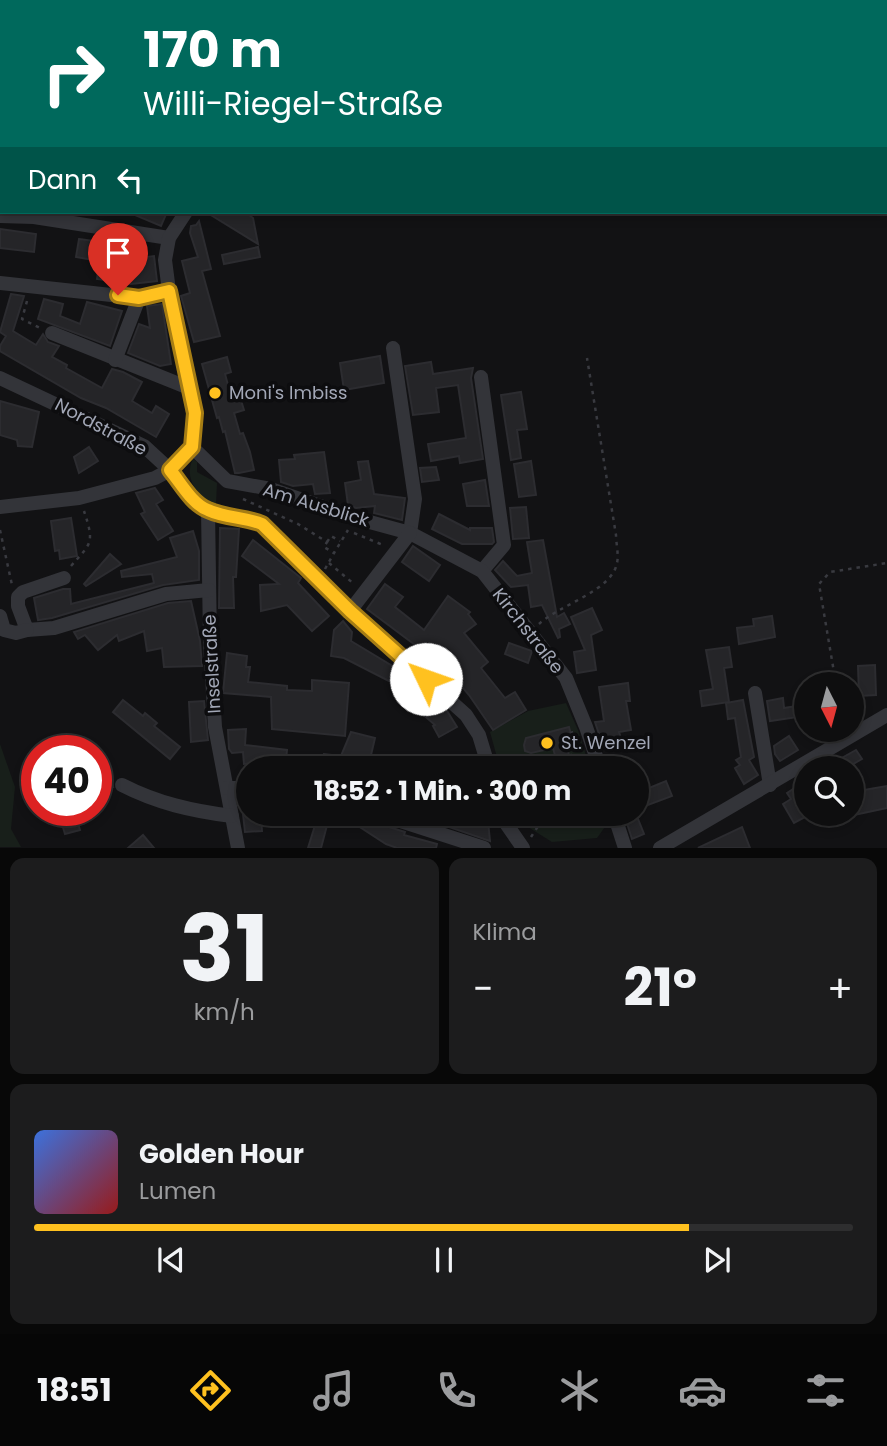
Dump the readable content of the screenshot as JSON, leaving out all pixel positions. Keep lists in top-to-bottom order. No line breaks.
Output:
{"streets":{"street":["Nordstraße","Am Ausblick","Kirchstraße","Inselstraße"]},"crossings":[["Nordstraße","Inselstraße"],["Am Ausblick","Kirchstraße"]],"places":["Moni's Imbiss","St. Wenzel"],"north":"bottom","page":{"turn":["170 m","Willi-Riegel-Straße"],"then":"Dann","limit":"40","trip":"18:52 · 1 Min. · 300 m","tile":[["31","km/h"],"Klima"],"heat":["−","21°","+"],"song":["Golden Hour","Lumen"],"tabs":"18:51"}}
